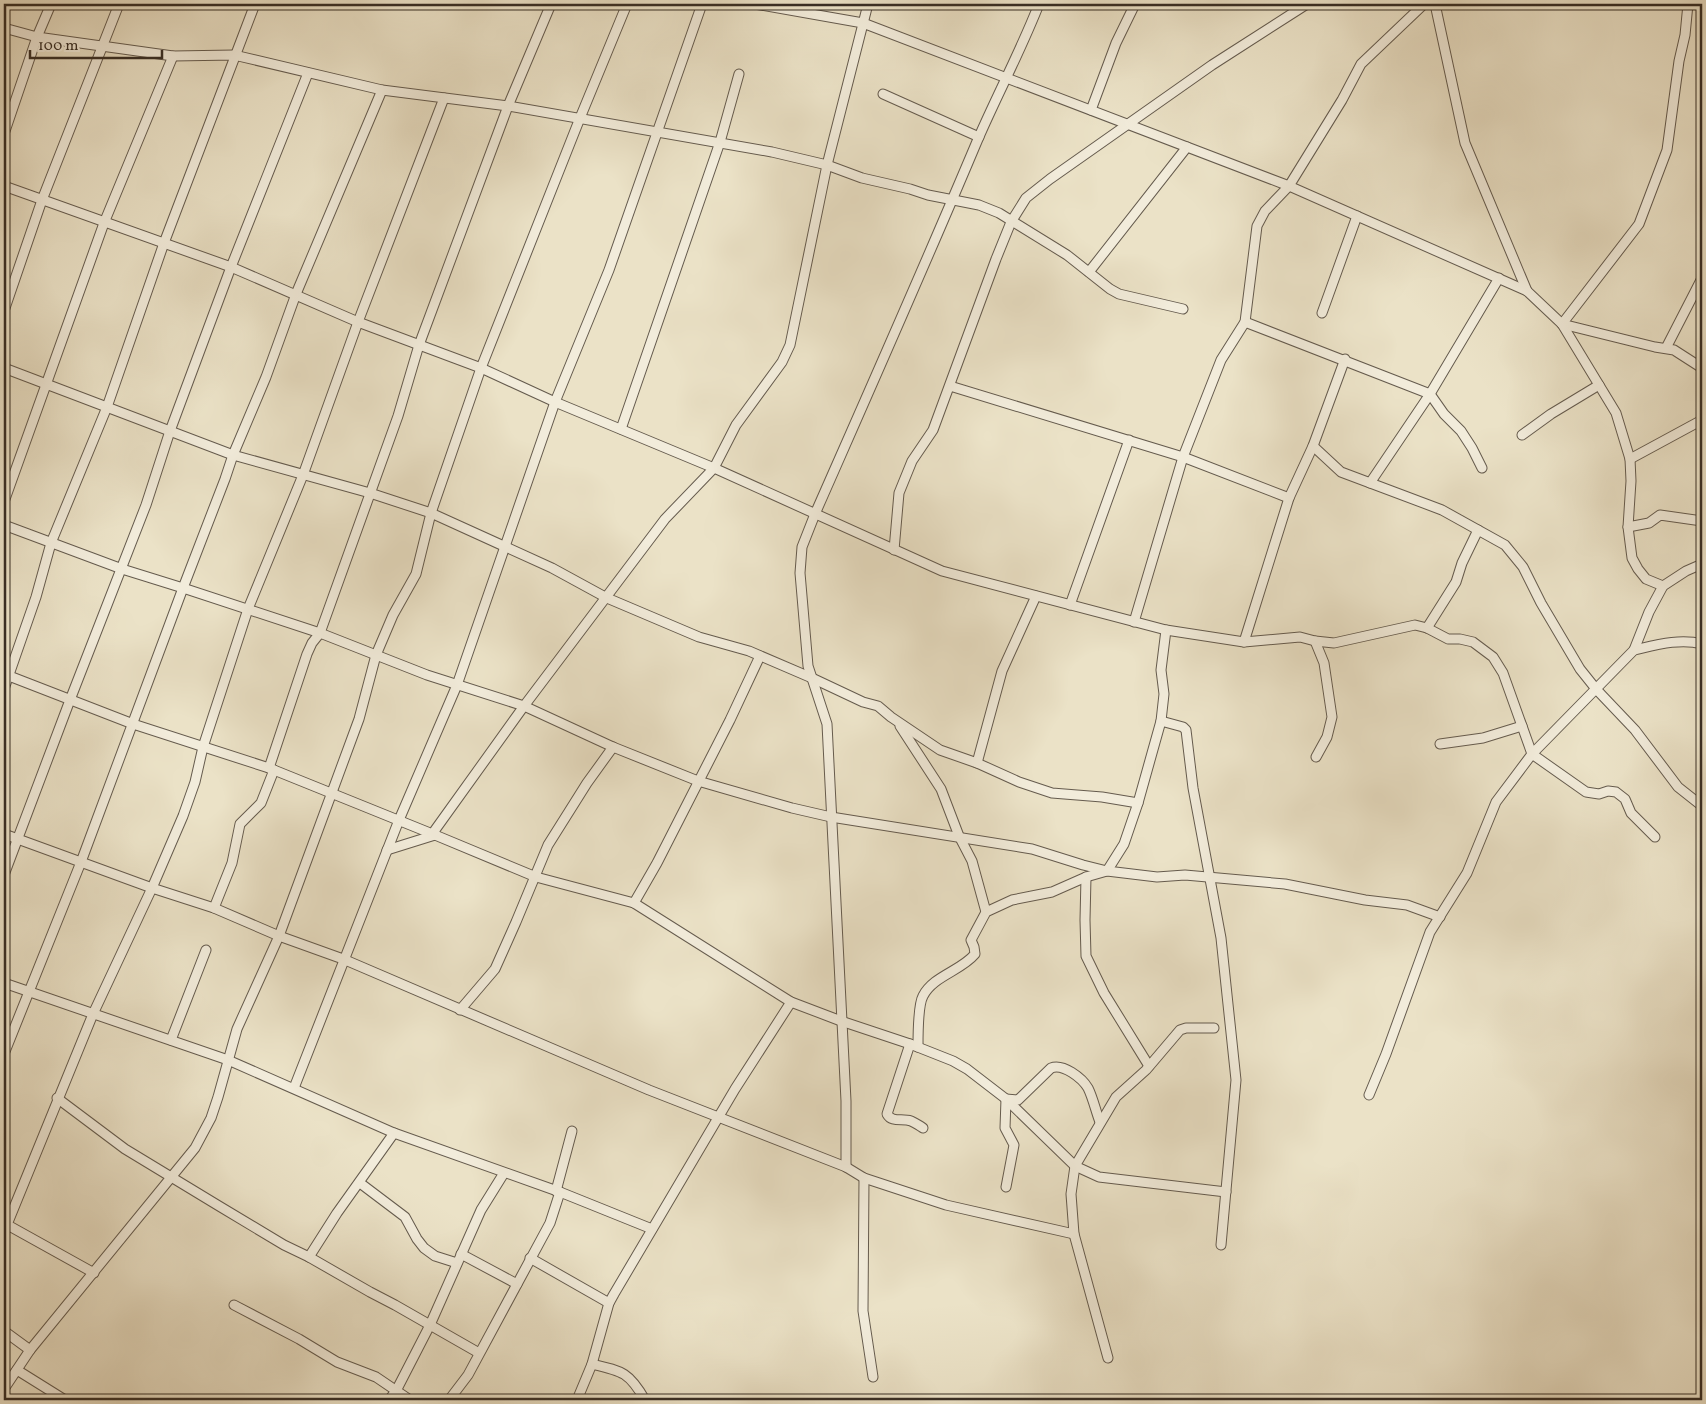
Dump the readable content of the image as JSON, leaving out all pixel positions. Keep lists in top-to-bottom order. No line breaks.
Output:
{"scale_bar":"100 m"}
